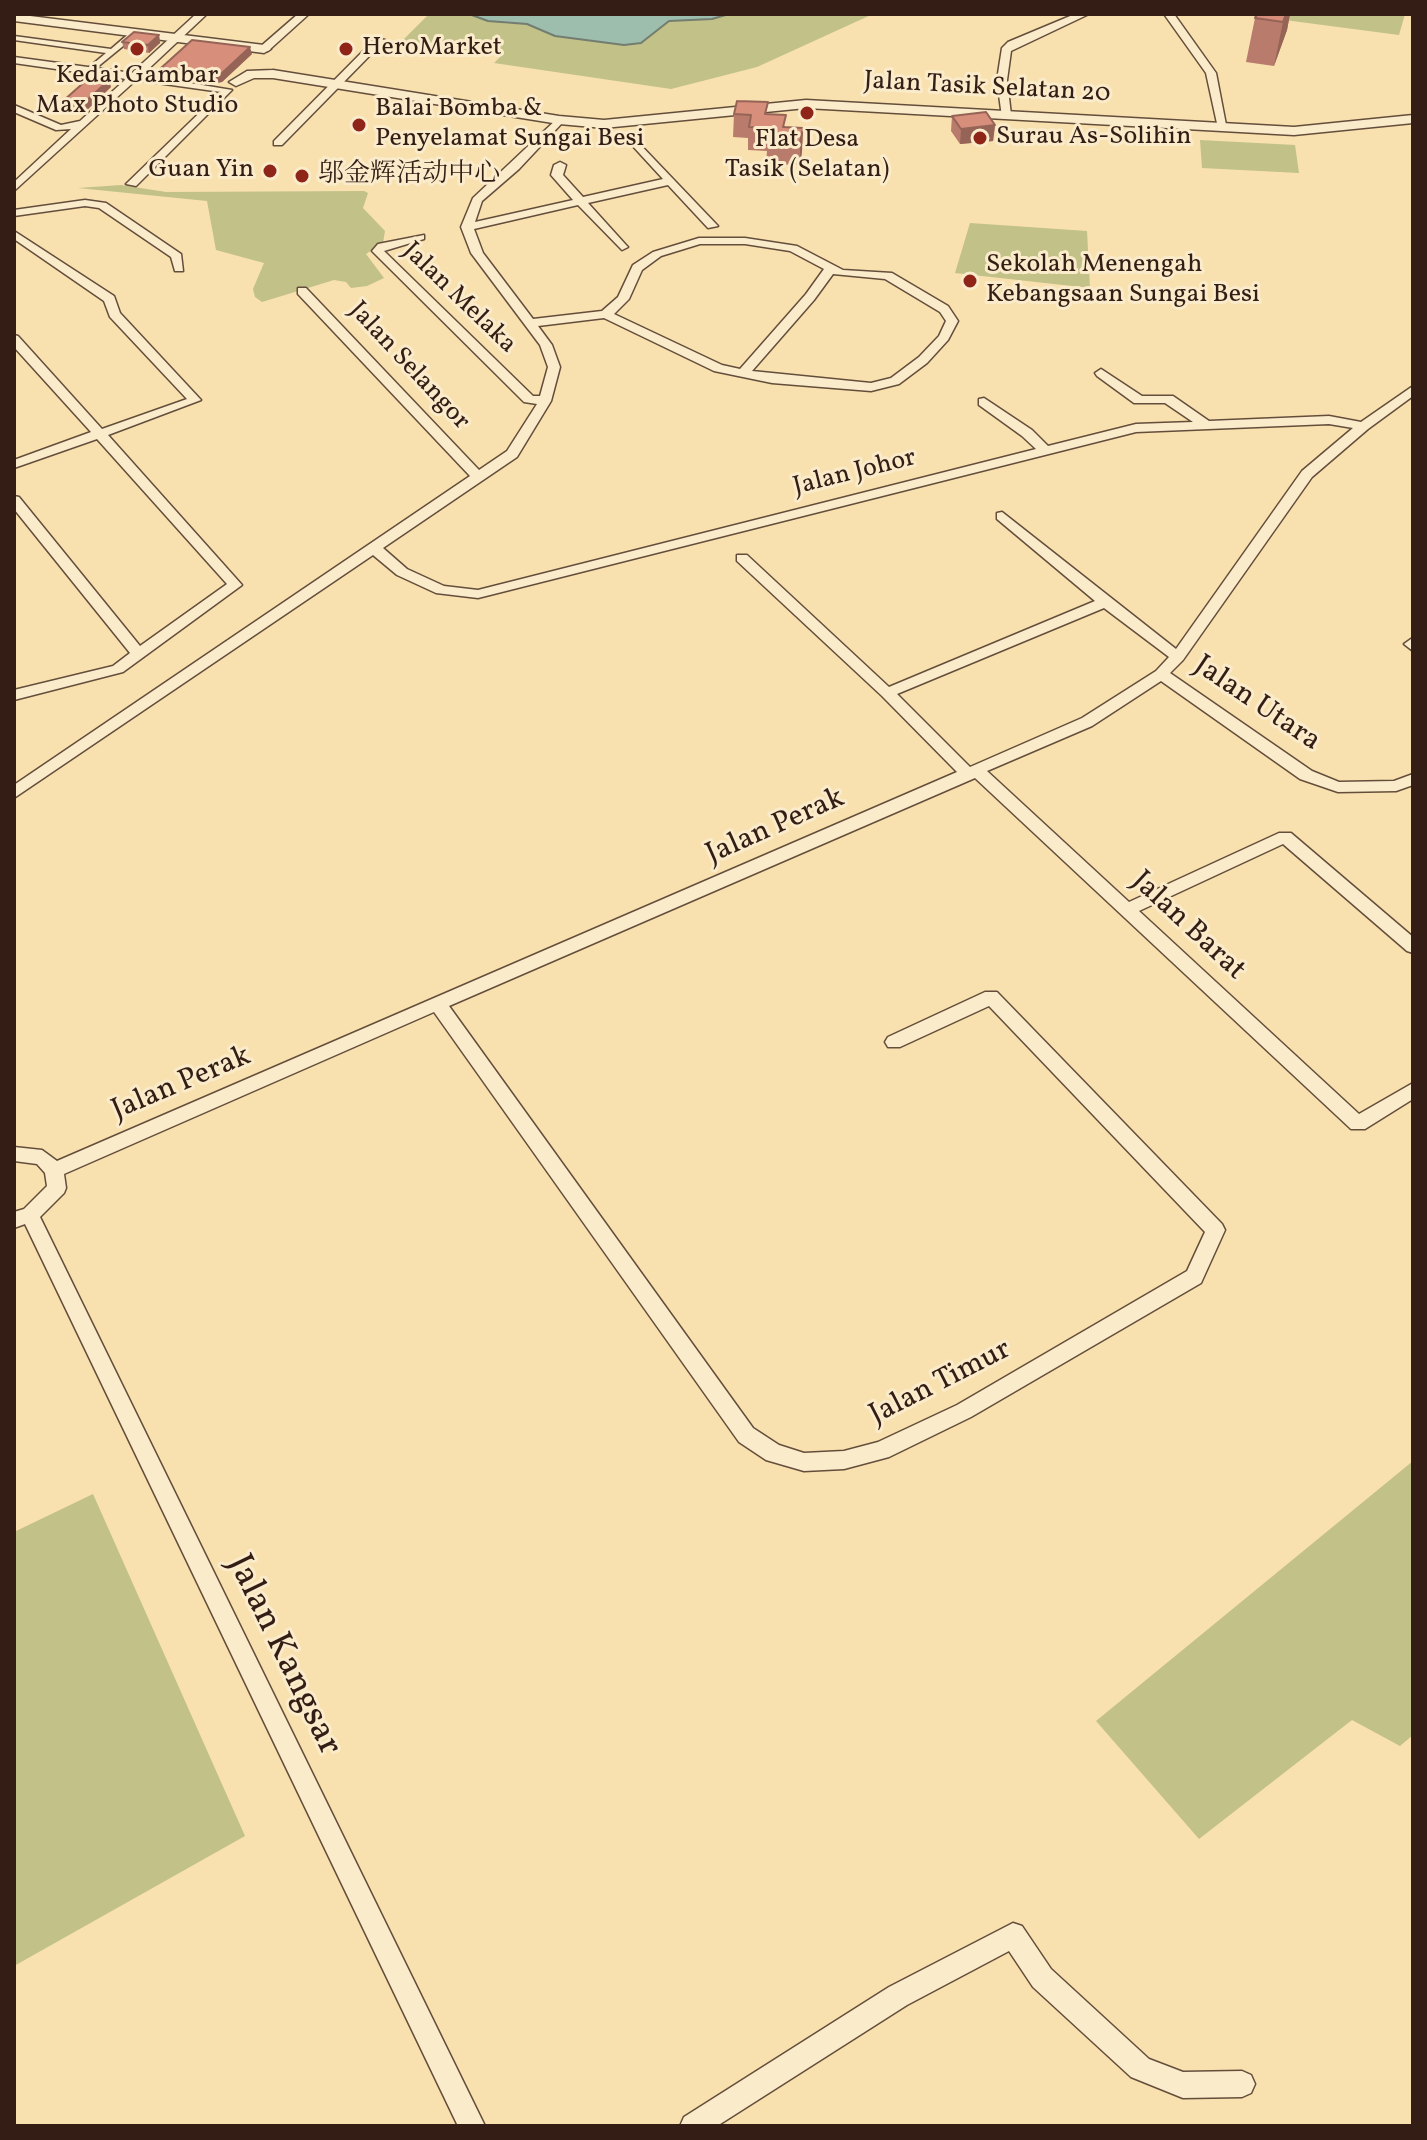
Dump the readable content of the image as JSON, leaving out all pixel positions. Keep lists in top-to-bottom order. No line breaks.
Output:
{"streets":{"street":["Jalan Tasik Selatan 20","Jalan Melaka","Jalan Selangor","Jalan Johor","Jalan Utara","Jalan Perak","Jalan Barat","Jalan Timur","Jalan Kangsar"]},"crossings":[["Jalan Johor","Jalan Perak"],["Jalan Utara","Jalan Perak"],["Jalan Perak","Jalan Barat"],["Jalan Perak","Jalan Timur"]],"places":["Kedai Gambar Max Photo Studio","HeroMarket","Flat Desa Tasik (Selatan)","Balai Bomba & Penyelamat Sungai Besi","Surau As-Solihin","Guan Yin","邬金辉活动中心","Sekolah Menengah Kebangsaan Sungai Besi"]}
